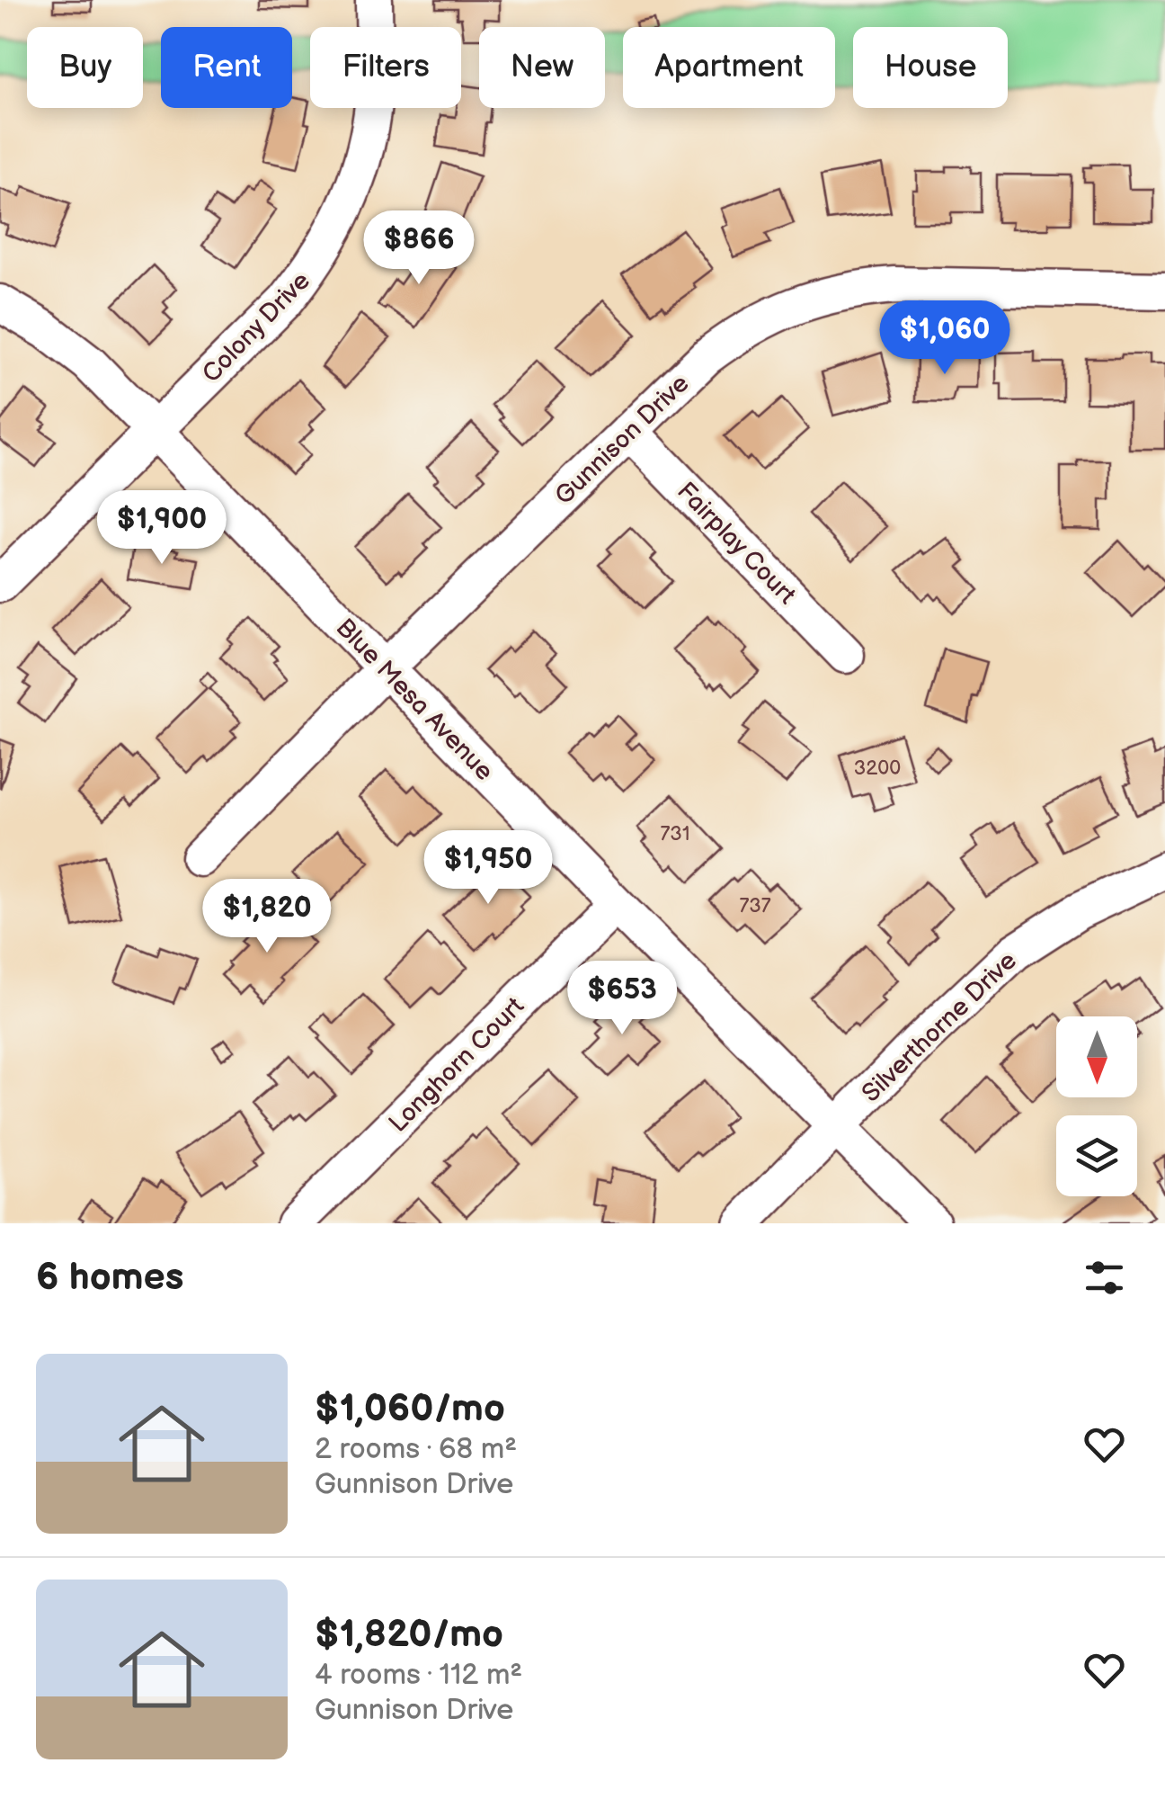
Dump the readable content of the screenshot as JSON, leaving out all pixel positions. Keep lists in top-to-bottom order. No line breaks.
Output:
{"streets":{"street":["Colony Drive","Gunnison Drive","Fairplay Court","Blue Mesa Avenue","Silverthorne Drive","Longhorn Court"]},"crossings":[["Colony Drive","Blue Mesa Avenue"],["Gunnison Drive","Fairplay Court"],["Gunnison Drive","Blue Mesa Avenue"],["Blue Mesa Avenue","Silverthorne Drive"],["Blue Mesa Avenue","Longhorn Court"]],"house_numbers":["3200","731","737"],"north":"bottom","page":{"chip":["Buy","Rent","Filters","New","Apartment","House"],"price":["$866","$1,060","$1,900","$1,950","$1,820","$653"],"heading":"6 homes","list":[{"name":"$1,060/mo","note":"2 rooms · 68 m² · Gunnison Drive"},{"name":"$1,820/mo","note":"4 rooms · 112 m² · Gunnison Drive"}]}}
